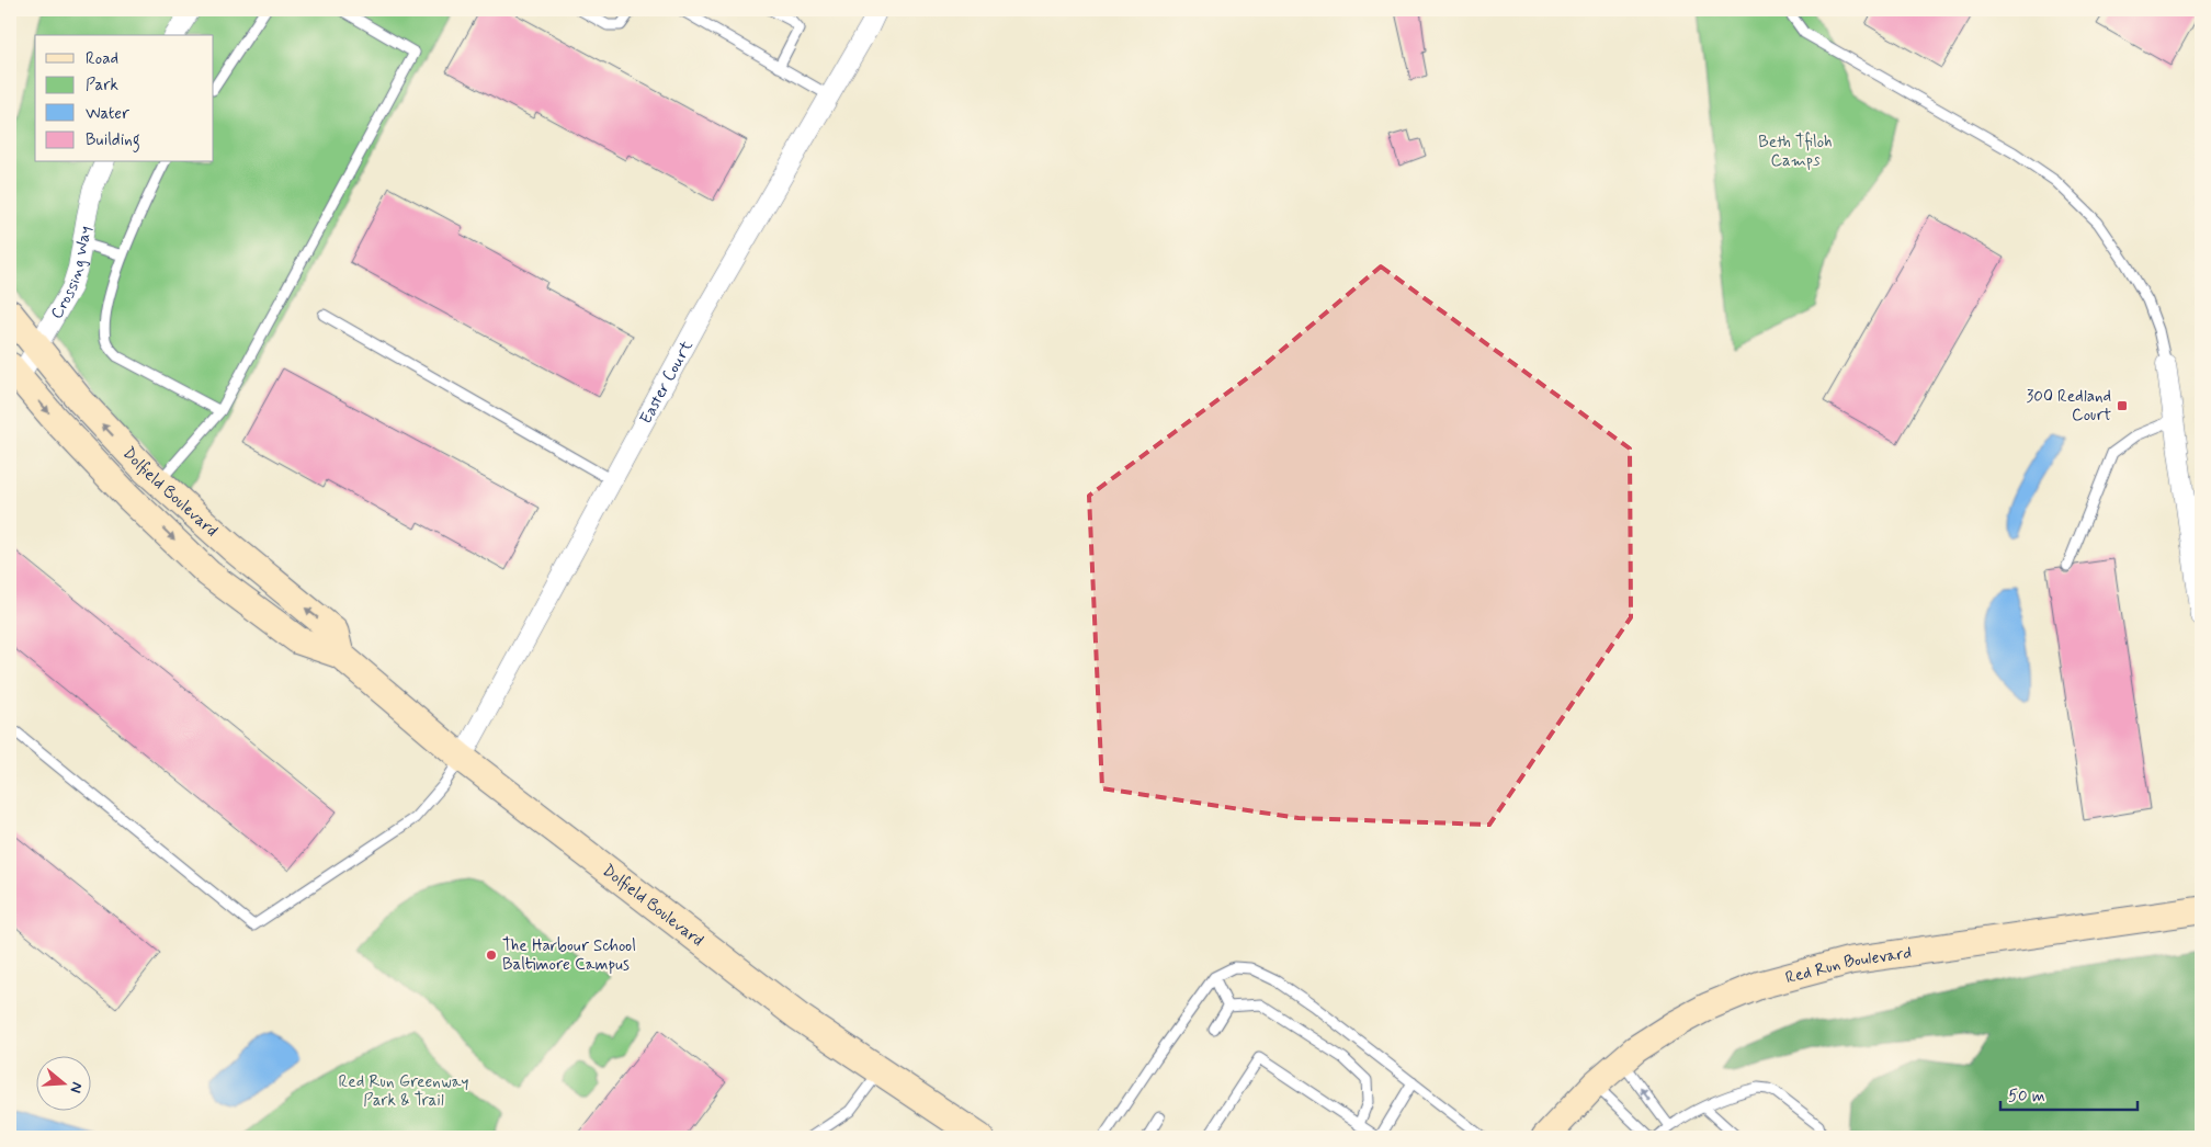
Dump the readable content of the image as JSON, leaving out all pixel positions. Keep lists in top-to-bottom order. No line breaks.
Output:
{"streets":{"main road":["Dolfield Boulevard","Red Run Boulevard"],"street":["Crossing Way","Easter Court"]},"crossings":[["Crossing Way","Dolfield Boulevard"],["Easter Court","Dolfield Boulevard"]],"parks":["Beth Tfiloh Camps","Red Run Greenway Park & Trail"],"places":{"transit":["300 Redland Court"],"other":["The Harbour School Baltimore Campus"]},"legend":["Road","Park","Water","Building"],"scale_bar":"50 m","north":"right"}
